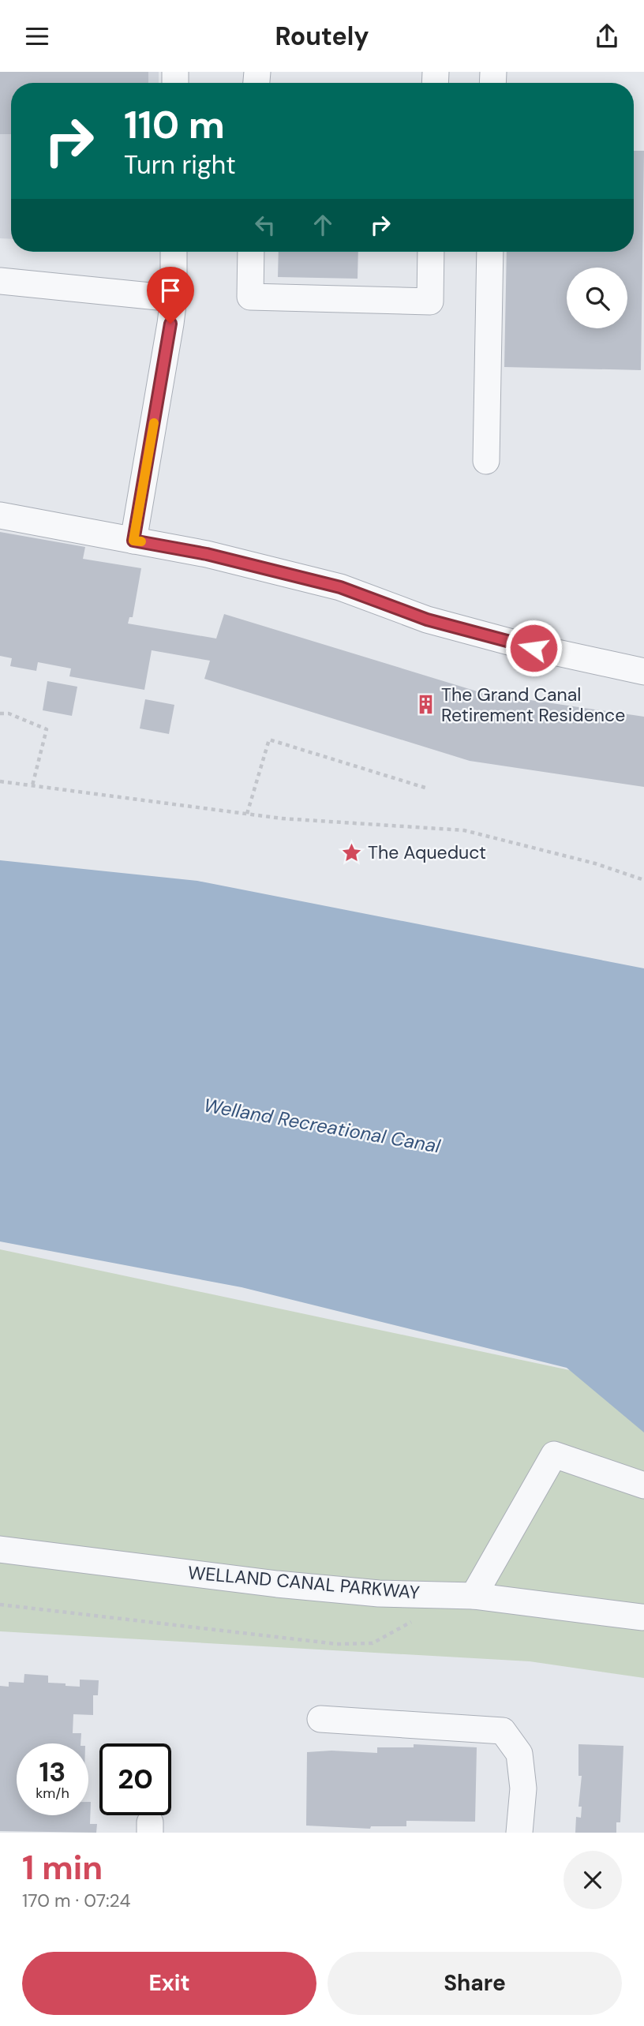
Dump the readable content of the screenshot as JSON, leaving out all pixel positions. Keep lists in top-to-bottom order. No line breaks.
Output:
{"streets":{"street":["WELLAND CANAL PARKWAY"]},"water":["Welland Recreational Canal"],"places":{"building":["The Grand Canal Retirement Residence"],"place":["The Aqueduct"]},"page":{"header":"Routely","turn":["110 m","Turn right"],"speed":"13 km/h","limit":"20","heading":["1 min","170 m · 07:24"],"buttons":["Exit","Share"]}}
